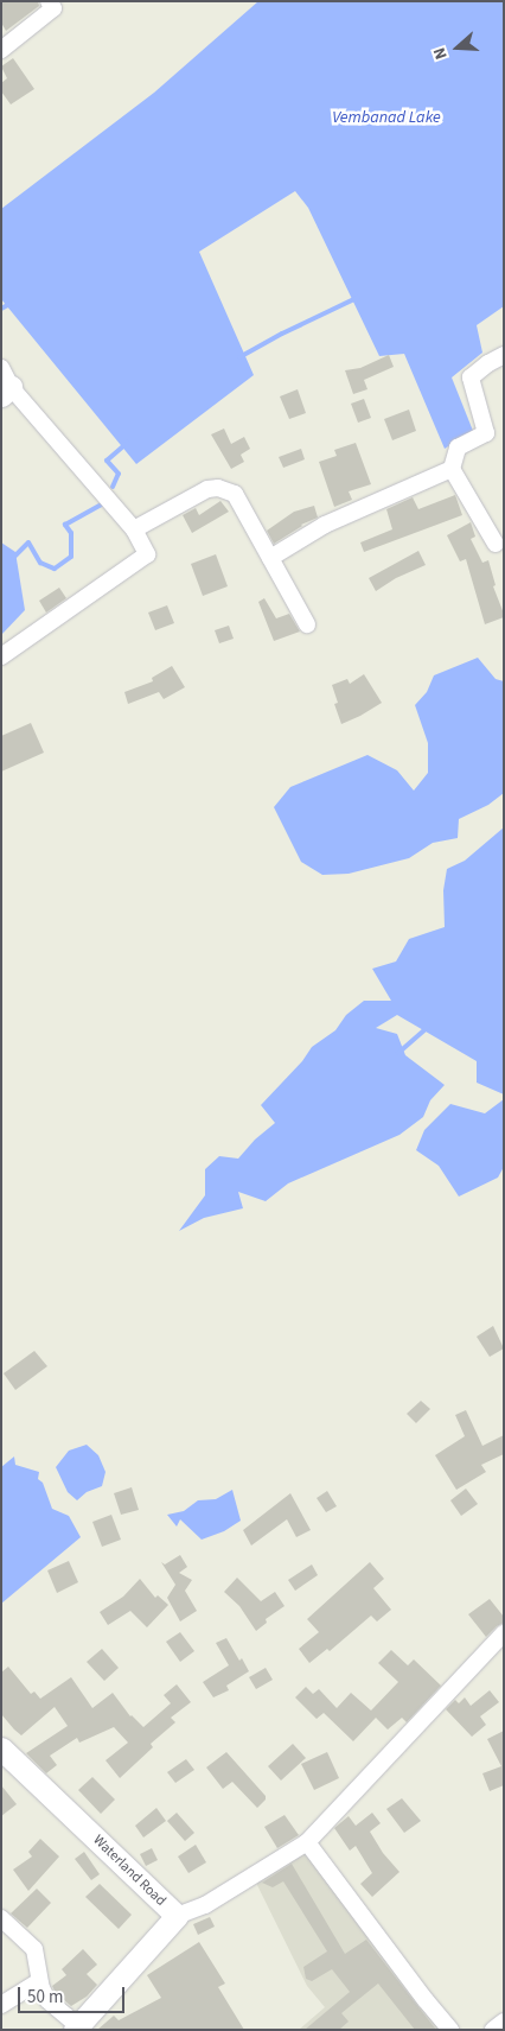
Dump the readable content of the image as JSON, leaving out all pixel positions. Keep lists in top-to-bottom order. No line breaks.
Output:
{"streets":{"main road":["Waterland Road"]},"water":["Vembanad Lake"],"scale_bar":"50 m","north":"left"}
